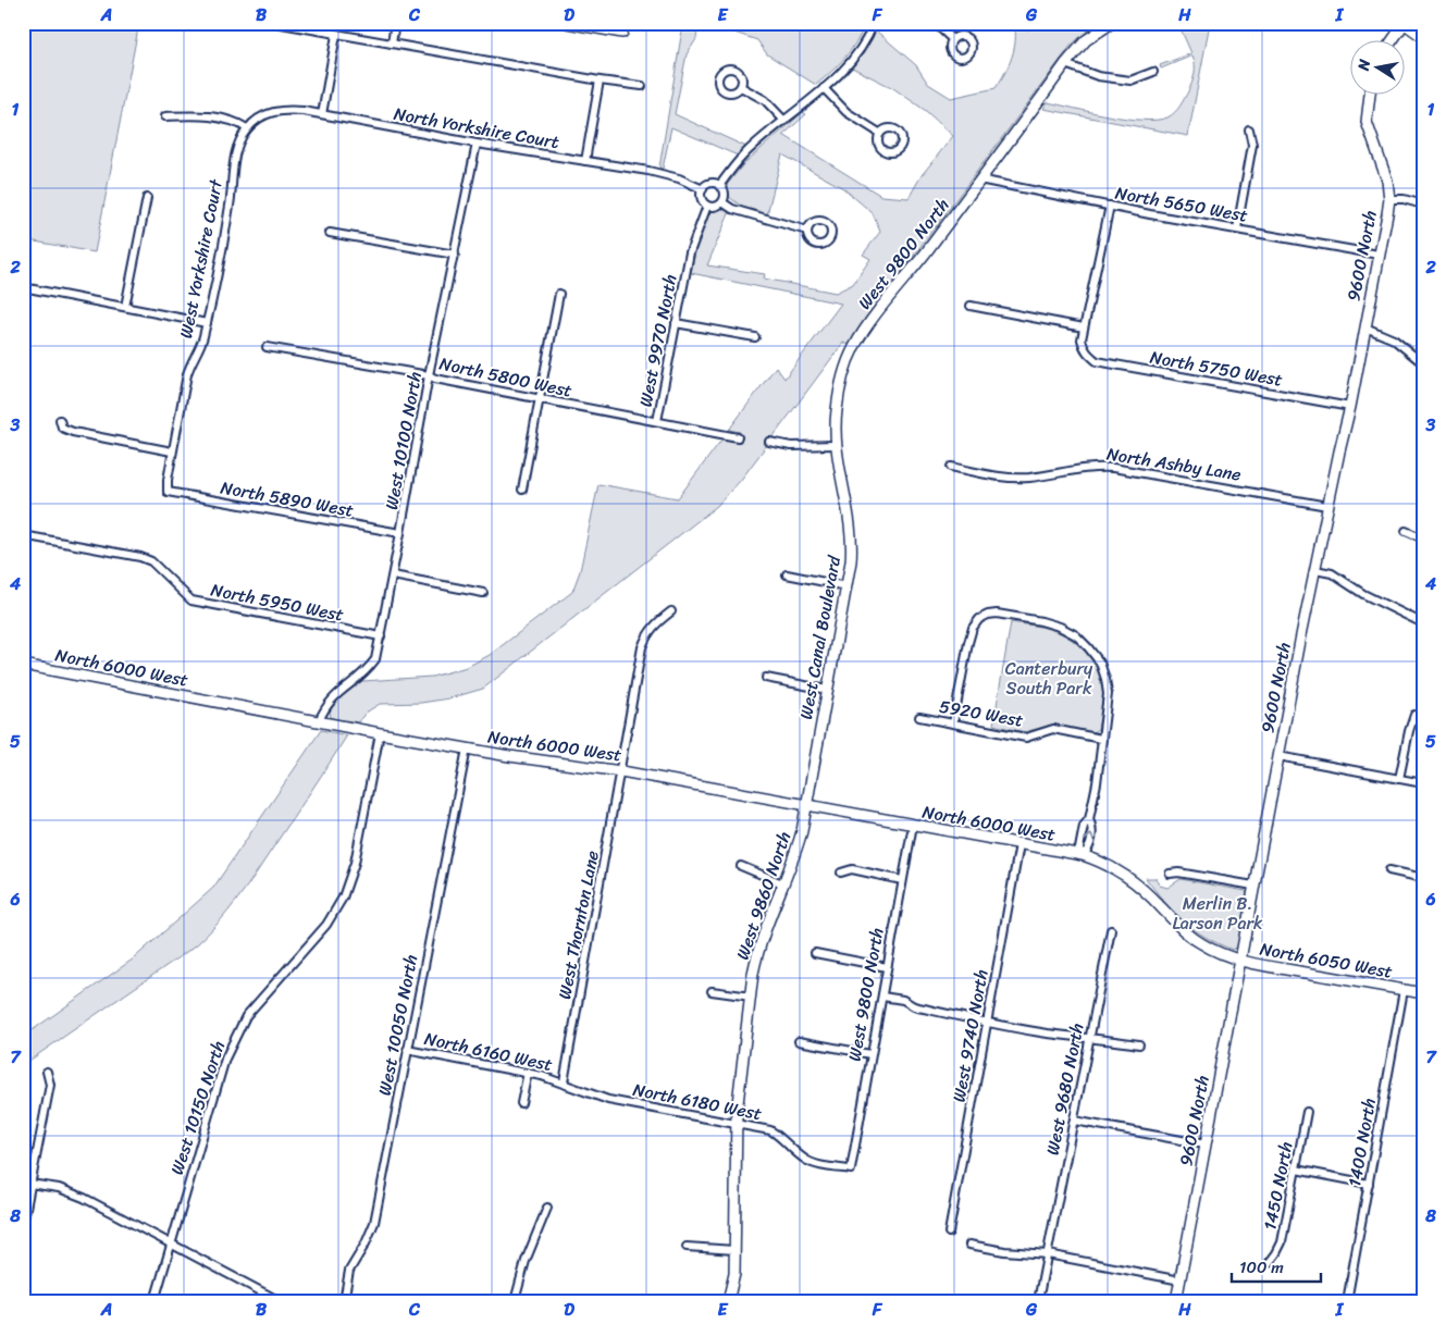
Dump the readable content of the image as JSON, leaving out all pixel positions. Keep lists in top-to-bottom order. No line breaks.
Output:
{"streets":{"street":["North Yorkshire Court","North 5650 West","West 9800 North","9600 North","West Yorkshire Court","West 9970 North","North 5750 West","North 5800 West","West 10100 North","North Ashby Lane","North 5890 West","North 5950 West","West Canal Boulevard","North 6000 West","5920 West","West 9860 North","West Thornton Lane","North 6050 West","West 10050 North","West 9740 North","North 6160 West","West 9680 North","North 6180 West","West 10150 North","1400 North","1450 North"]},"crossings":[["North Yorkshire Court","West Yorkshire Court"],["North Yorkshire Court","West 9970 North"],["North Yorkshire Court","West 10100 North"],["North 5650 West","West 9800 North"],["North 5650 West","9600 North"],["West 9800 North","West Canal Boulevard"],["West 9800 North","North 6000 West"],["West 9800 North","North 6180 West"],["9600 North","North 5750 West"],["9600 North","North Ashby Lane"],["9600 North","North 6050 West"],["West Yorkshire Court","North 5890 West"],["West 9970 North","North 5800 West"],["North 5800 West","West 10100 North"],["West 10100 North","North 5890 West"],["West 10100 North","North 5950 West"],["West 10100 North","North 6000 West"],["West Canal Boulevard","North 6000 West"],["West Canal Boulevard","West 9860 North"],["North 6000 West","West 9860 North"],["North 6000 West","West Thornton Lane"],["North 6000 West","North 6050 West"],["North 6000 West","West 10050 North"],["North 6000 West","West 9740 North"],["North 6000 West","West 10150 North"],["West 9860 North","North 6180 West"],["West Thornton Lane","North 6160 West"],["West Thornton Lane","North 6180 West"],["North 6050 West","1400 North"],["West 10050 North","North 6160 West"],["North 6160 West","North 6180 West"]],"parks":["Canterbury South Park","Merlin B. Larson Park"],"scale_bar":"100 m","north":"left","grid":{"columns":["A","B","C","D","E","F","G","H","I"],"rows":["1","2","3","4","5","6","7","8"]}}
